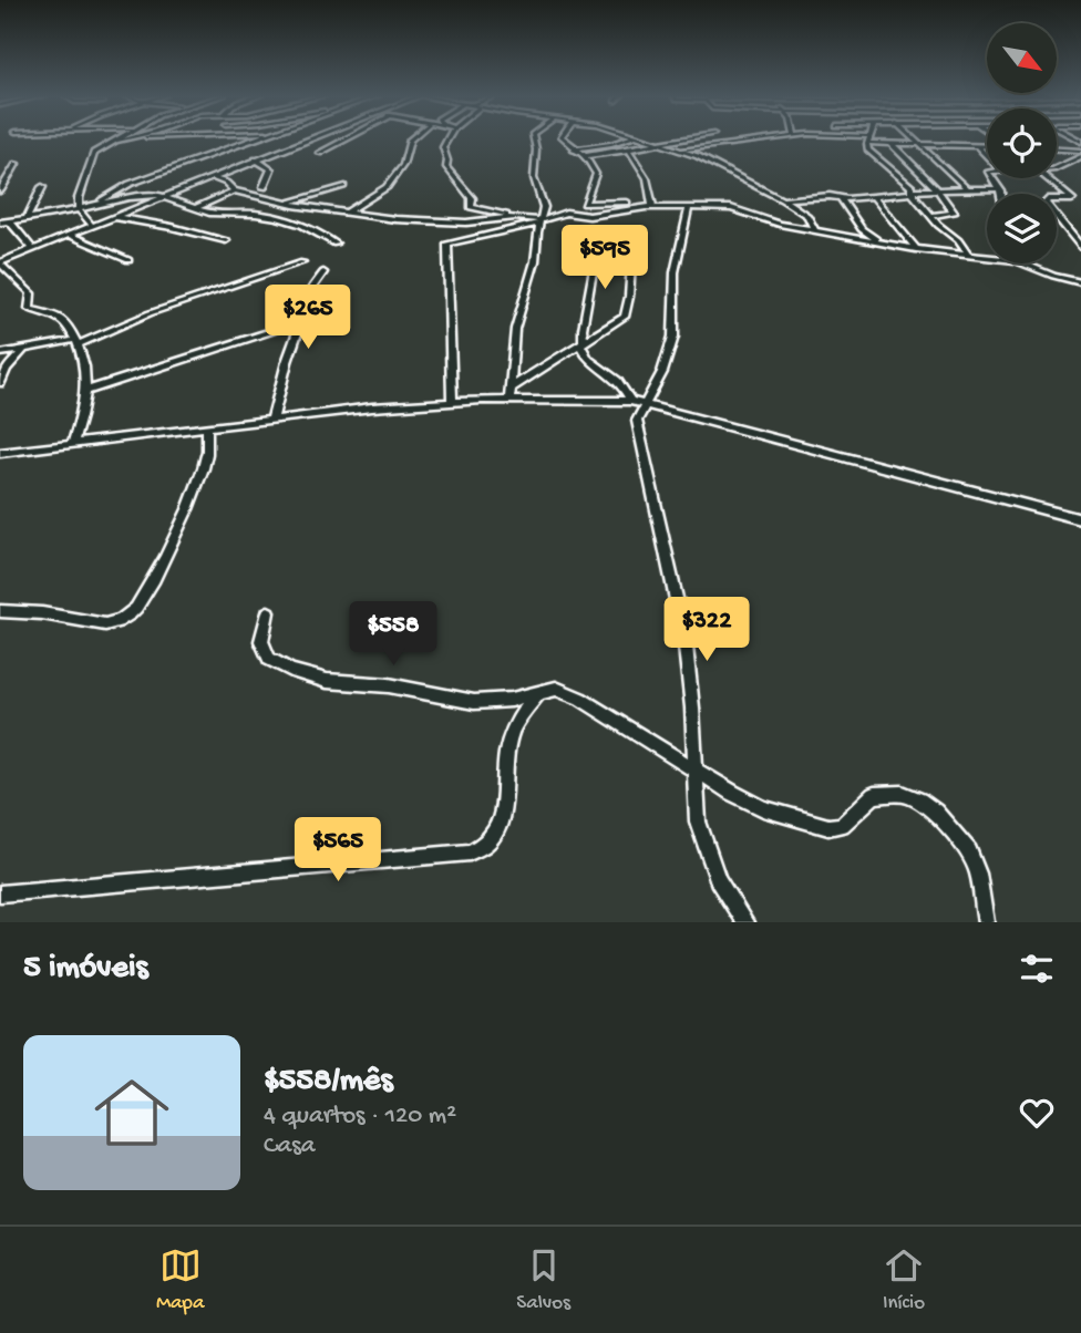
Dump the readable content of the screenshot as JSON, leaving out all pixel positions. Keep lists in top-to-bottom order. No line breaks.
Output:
{"north":"bottom right","page":{"price":["$595","$265","$322","$558","$565"],"heading":"5 imóveis","list":[{"name":"$558/mês","note":"4 quartos · 120 m² · Casa"}],"tabs":["Mapa","Salvos","Início"]}}
